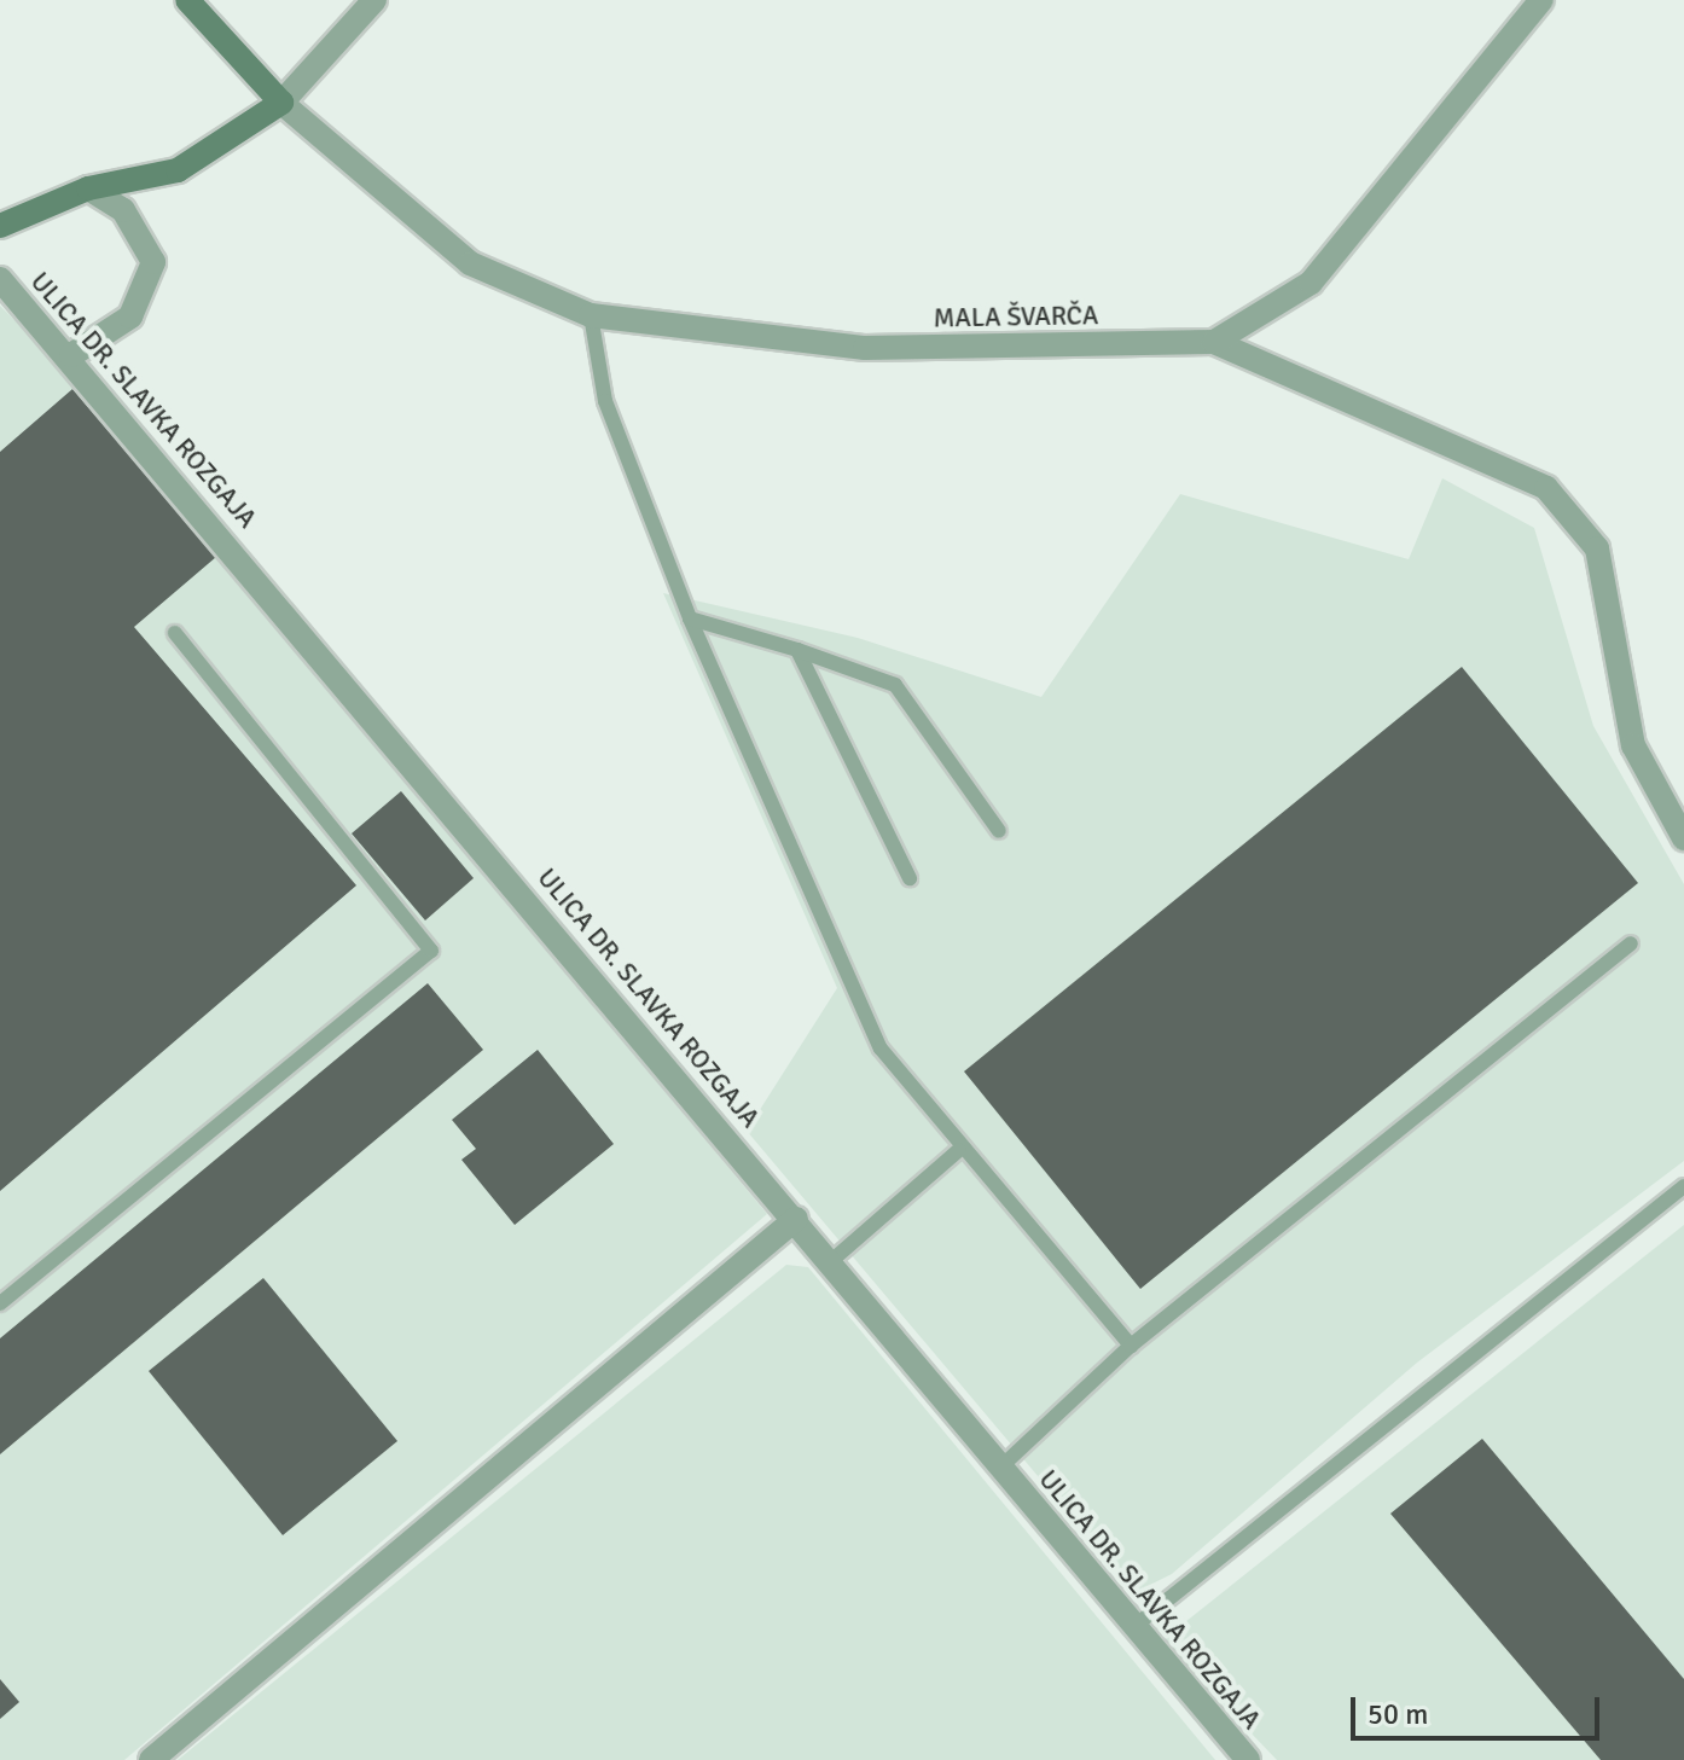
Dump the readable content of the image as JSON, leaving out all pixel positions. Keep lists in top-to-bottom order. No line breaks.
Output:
{"streets":{"street":["MALA ŠVARČA","ULICA DR. SLAVKA ROZGAJA"]},"scale_bar":"50 m"}
